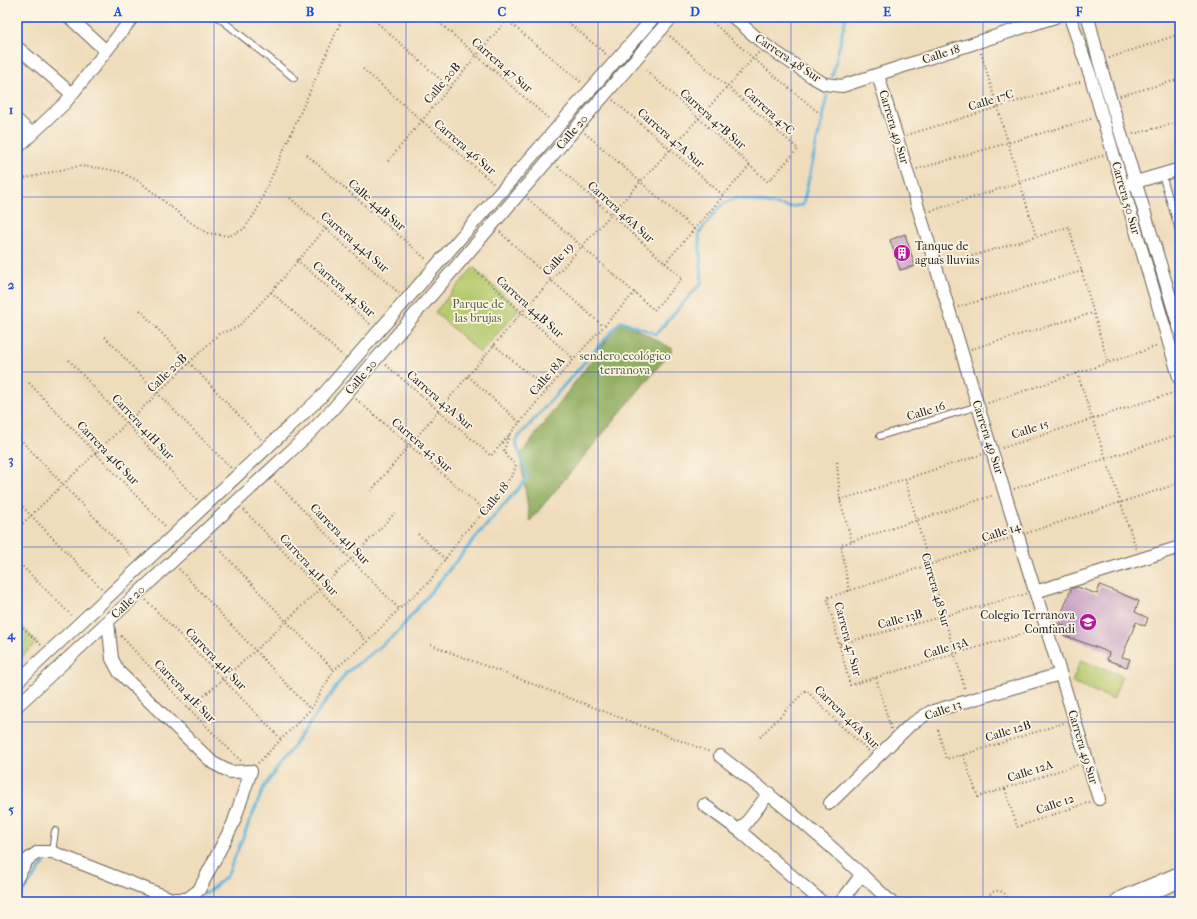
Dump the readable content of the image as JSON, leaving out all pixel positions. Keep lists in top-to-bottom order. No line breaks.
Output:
{"streets":{"street":["Calle 18","Carrera 48 Sur","Carrera 49 Sur","Calle 20","Carrera 50 Sur","Calle 13"],"lane":["Calle 16"],"path":["Carrera 47 Sur","Calle 20B","Calle 17C","Carrera 47C","Carrera 47B Sur","Carrera 47A Sur","Carrera 46 Sur","Calle 44B Sur","Carrera 46A Sur","Carrera 44A Sur","Calle 19","Carrera 44 Sur","Carrera 44B Sur","Calle 18A","Carrera 43A Sur","Carrera 41H Sur","Calle 15","Carrera 43 Sur","Carrera 41G Sur","Calle 14","Carrera 41J Sur","Carrera 41I Sur","Calle 13B","Calle 13A","Carrera 41F Sur","Carrera 41E Sur","Calle 12B","Calle 12A","Calle 12"]},"crossings":[["Calle 18","Carrera 48 Sur"],["Calle 18","Carrera 49 Sur"],["Calle 18","Calle 18A"],["Calle 18","Carrera 43 Sur"],["Calle 18","Carrera 41J Sur"],["Calle 18","Carrera 41I Sur"],["Calle 18","Carrera 41F Sur"],["Calle 18","Carrera 41E Sur"],["Carrera 48 Sur","Calle 19"],["Carrera 48 Sur","Calle 15"],["Carrera 48 Sur","Calle 14"],["Carrera 48 Sur","Calle 13B"],["Carrera 48 Sur","Calle 13A"],["Carrera 48 Sur","Calle 13"],["Carrera 47 Sur","Calle 20B"],["Carrera 47 Sur","Calle 20"],["Carrera 47 Sur","Calle 14"],["Carrera 47 Sur","Calle 13B"],["Carrera 47 Sur","Calle 13A"],["Calle 20B","Carrera 46 Sur"],["Calle 20B","Carrera 44A Sur"],["Calle 20B","Carrera 44 Sur"],["Calle 20B","Carrera 41H Sur"],["Calle 20B","Carrera 41G Sur"],["Calle 17C","Carrera 49 Sur"],["Calle 17C","Carrera 50 Sur"],["Carrera 47C","Carrera 47B Sur"],["Carrera 47C","Calle 20"],["Carrera 47C","Calle 19"],["Carrera 47B Sur","Calle 19"],["Carrera 49 Sur","Calle 16"],["Carrera 49 Sur","Calle 15"],["Carrera 49 Sur","Calle 14"],["Carrera 49 Sur","Calle 13B"],["Carrera 49 Sur","Calle 13A"],["Carrera 49 Sur","Calle 13"],["Carrera 49 Sur","Calle 12B"],["Carrera 49 Sur","Calle 12A"],["Carrera 49 Sur","Calle 12"],["Calle 20","Carrera 47A Sur"],["Calle 20","Carrera 46 Sur"],["Calle 20","Calle 44B Sur"],["Calle 20","Carrera 46A Sur"],["Calle 20","Carrera 44A Sur"],["Calle 20","Carrera 44 Sur"],["Calle 20","Carrera 43A Sur"],["Calle 20","Carrera 41H Sur"],["Calle 20","Carrera 43 Sur"],["Calle 20","Carrera 41G Sur"],["Calle 20","Carrera 41J Sur"],["Calle 20","Carrera 41I Sur"],["Calle 20","Carrera 41F Sur"],["Calle 20","Carrera 41E Sur"],["Carrera 47A Sur","Calle 19"],["Carrera 46A Sur","Calle 19"],["Carrera 46A Sur","Calle 18A"],["Carrera 46A Sur","Calle 13"],["Calle 19","Carrera 44B Sur"],["Calle 19","Carrera 43A Sur"],["Calle 19","Carrera 43 Sur"],["Carrera 44B Sur","Calle 18A"],["Calle 18A","Carrera 43A Sur"],["Calle 12B","Calle 12A"],["Calle 12A","Calle 12"]],"parks":["Parque de las brujas","sendero ecológico terranova"],"places":{"building":["Tanque de aguas lluvias"],"school or university":["Colegio Terranova Comfandi"]},"grid":{"columns":["A","B","C","D","E","F"],"rows":["1","2","3","4","5"]}}
